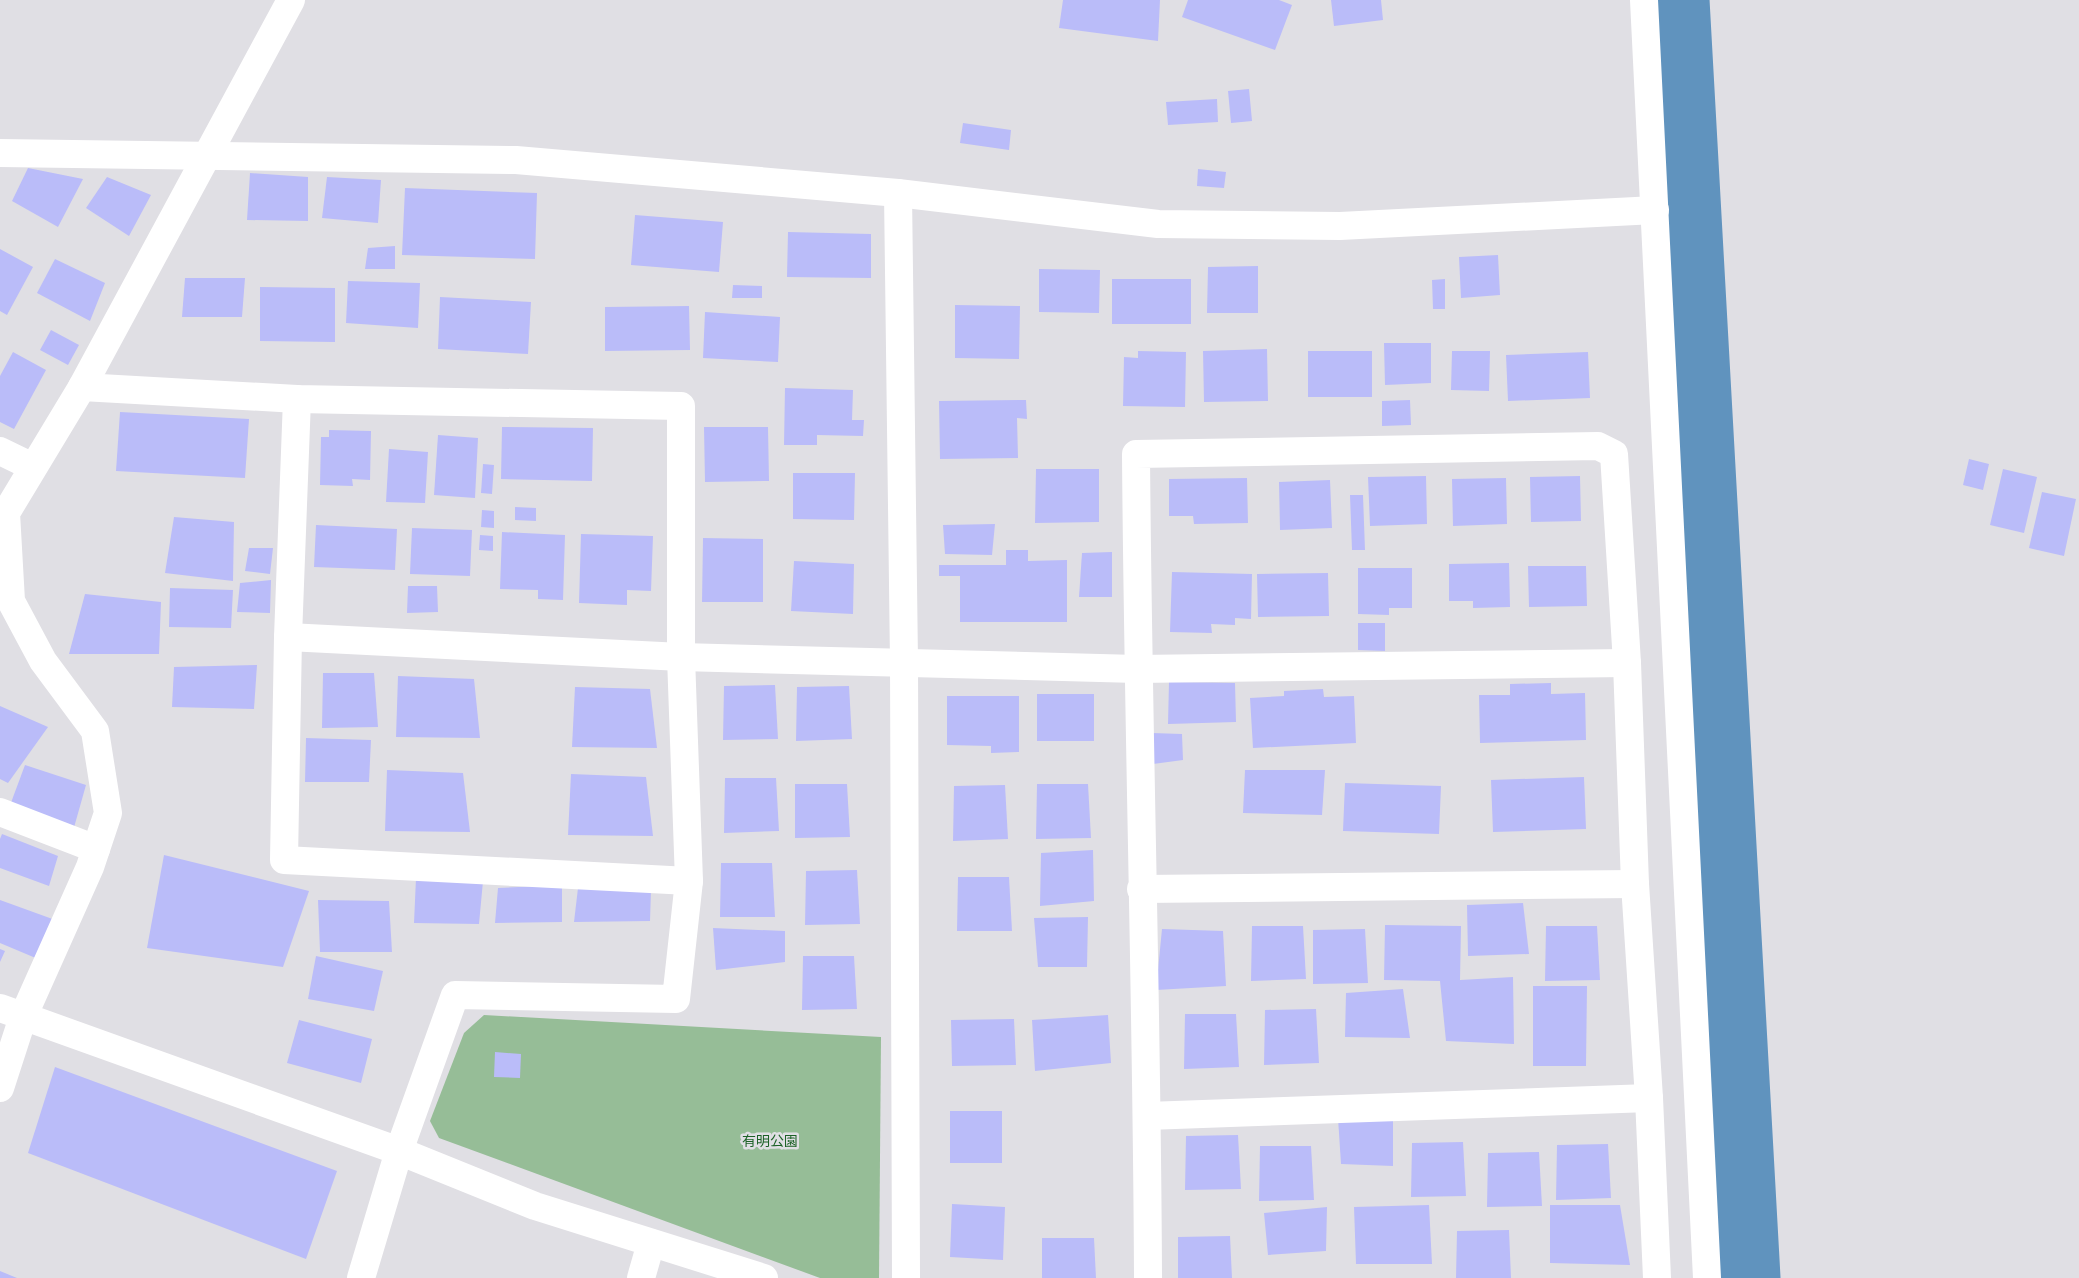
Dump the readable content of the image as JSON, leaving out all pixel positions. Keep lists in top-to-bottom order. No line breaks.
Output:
{"parks":["有明公園"]}
